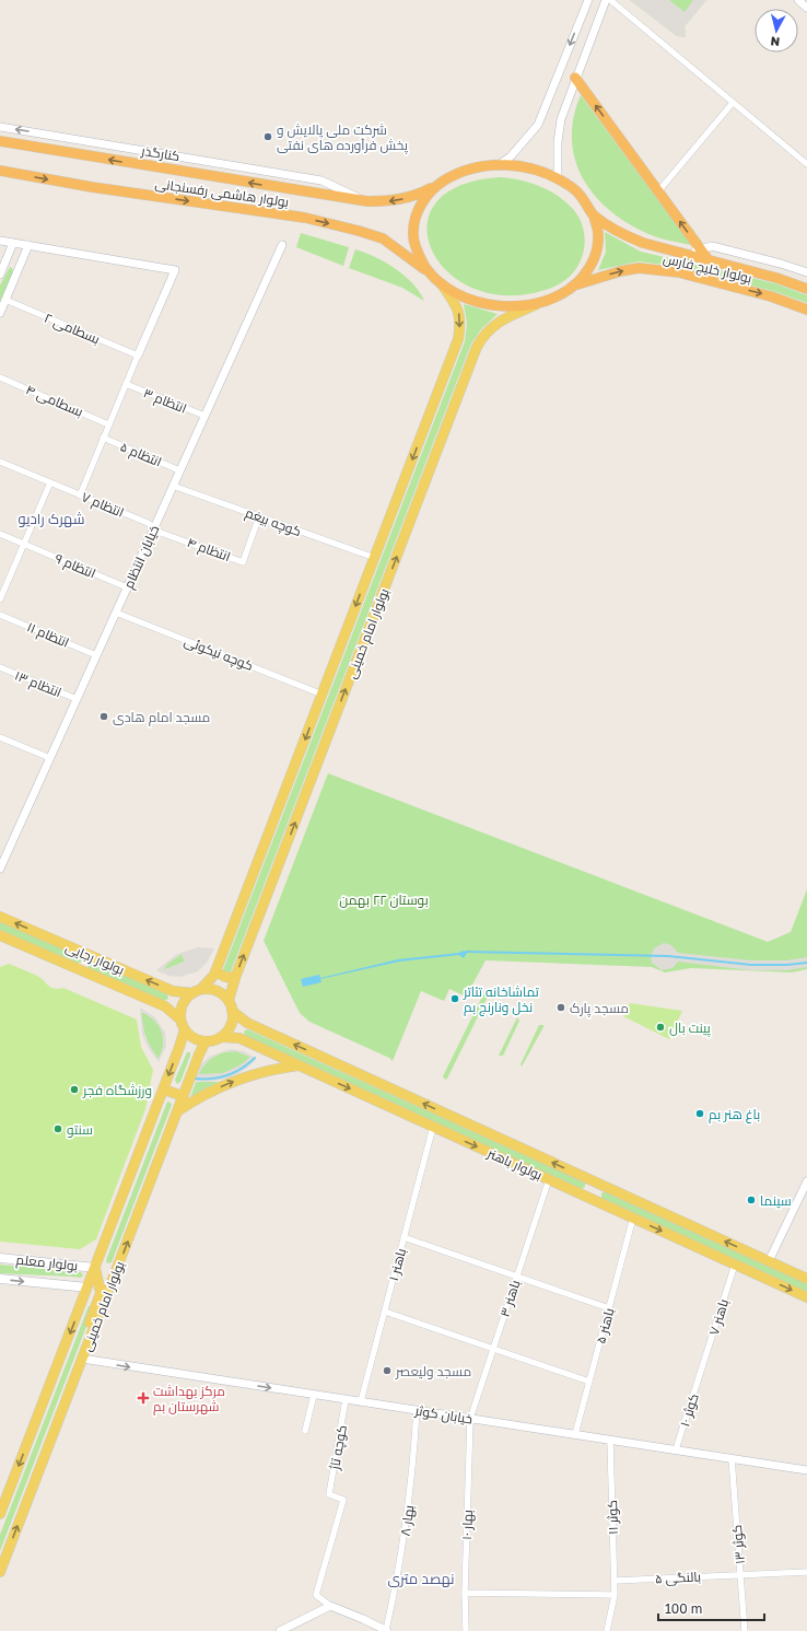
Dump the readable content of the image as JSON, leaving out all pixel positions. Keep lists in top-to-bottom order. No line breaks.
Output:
{"streets":{"highway":["بولوار هاشمی رفسنجانی","بولوار خلیج فارس"],"main road":["بولوار امام خمینی","بولوار رجایی","بولوار باهنر","بولوار معلم"],"street":["کنارگذر","بسطامی ۲","بسطامی ۴","انتظام ۳","انتظام ۵","انتظام ۷","کوچه بیغم","انتظام ۴","خیابان انتظام","انتظام ۹","انتظام ۱۱","کوچه نیکوئی","انتظام ۱۳","باهنر ۱","باهنر ۳","باهنر ۷","باهنر ۵","کوثر ۱۰","خیابان کوثر","کوچه تاژ","کوثر ۱۱","بهار ۸","بهار ۱۰","کوثر ۱۳","بالنگی ۵"]},"crossings":[["کنارگذر","بولوار هاشمی رفسنجانی"],["بولوار هاشمی رفسنجانی","بولوار خلیج فارس"],["انتظام ۳","خیابان انتظام"],["انتظام ۵","خیابان انتظام"],["انتظام ۷","انتظام ۴"],["انتظام ۷","خیابان انتظام"],["کوچه بیغم","انتظام ۴"],["کوچه بیغم","خیابان انتظام"],["کوچه بیغم","بولوار امام خمینی"],["انتظام ۴","خیابان انتظام"],["خیابان انتظام","انتظام ۹"],["خیابان انتظام","انتظام ۱۱"],["خیابان انتظام","کوچه نیکوئی"],["خیابان انتظام","انتظام ۱۳"],["بولوار امام خمینی","کوچه نیکوئی"],["بولوار امام خمینی","بولوار رجایی"],["بولوار امام خمینی","بولوار باهنر"],["بولوار امام خمینی","بولوار معلم"],["بولوار امام خمینی","خیابان کوثر"],["بولوار رجایی","بولوار باهنر"],["بولوار باهنر","باهنر ۱"],["بولوار باهنر","باهنر ۳"],["بولوار باهنر","باهنر ۷"],["بولوار باهنر","باهنر ۵"],["باهنر ۱","خیابان کوثر"],["باهنر ۳","خیابان کوثر"],["باهنر ۳","بهار ۱۰"],["باهنر ۷","کوثر ۱۰"],["باهنر ۵","خیابان کوثر"],["کوثر ۱۰","خیابان کوثر"],["خیابان کوثر","کوچه تاژ"],["خیابان کوثر","کوثر ۱۱"],["خیابان کوثر","بهار ۸"],["خیابان کوثر","بهار ۱۰"],["خیابان کوثر","کوثر ۱۳"],["کوثر ۱۱","بالنگی ۵"],["کوثر ۱۳","بالنگی ۵"]],"one_way":["کنارگذر"],"districts":["شهرک رادیو","نهصد متری"],"parks":["بوستان ۲۲ بهمن"],"places":{"other":["شرکت ملی پالایش و پخش فرآورده های نفتی","مسجد امام هادی","تماشاخانه تئاتر نخل ونارنج بم","مسجد پارک","پینت بال","ورزشگاه فجر","باغ هنر بم","سنتو","سینما","مسجد ولیعصر"],"health":["مرکز بهداشت شهرستان بم"]},"scale_bar":"100 m","north":"bottom"}
